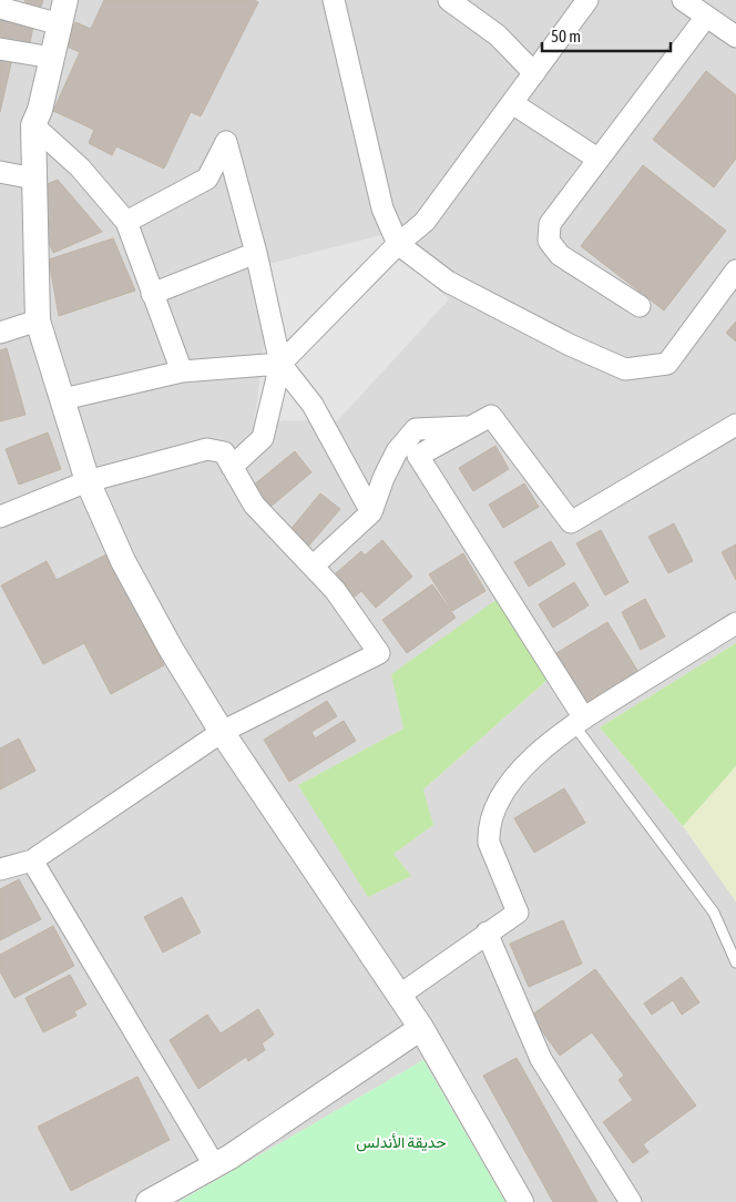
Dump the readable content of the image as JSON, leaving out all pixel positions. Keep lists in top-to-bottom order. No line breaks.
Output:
{"parks":["حديقة الأندلس"],"scale_bar":"50 m"}
